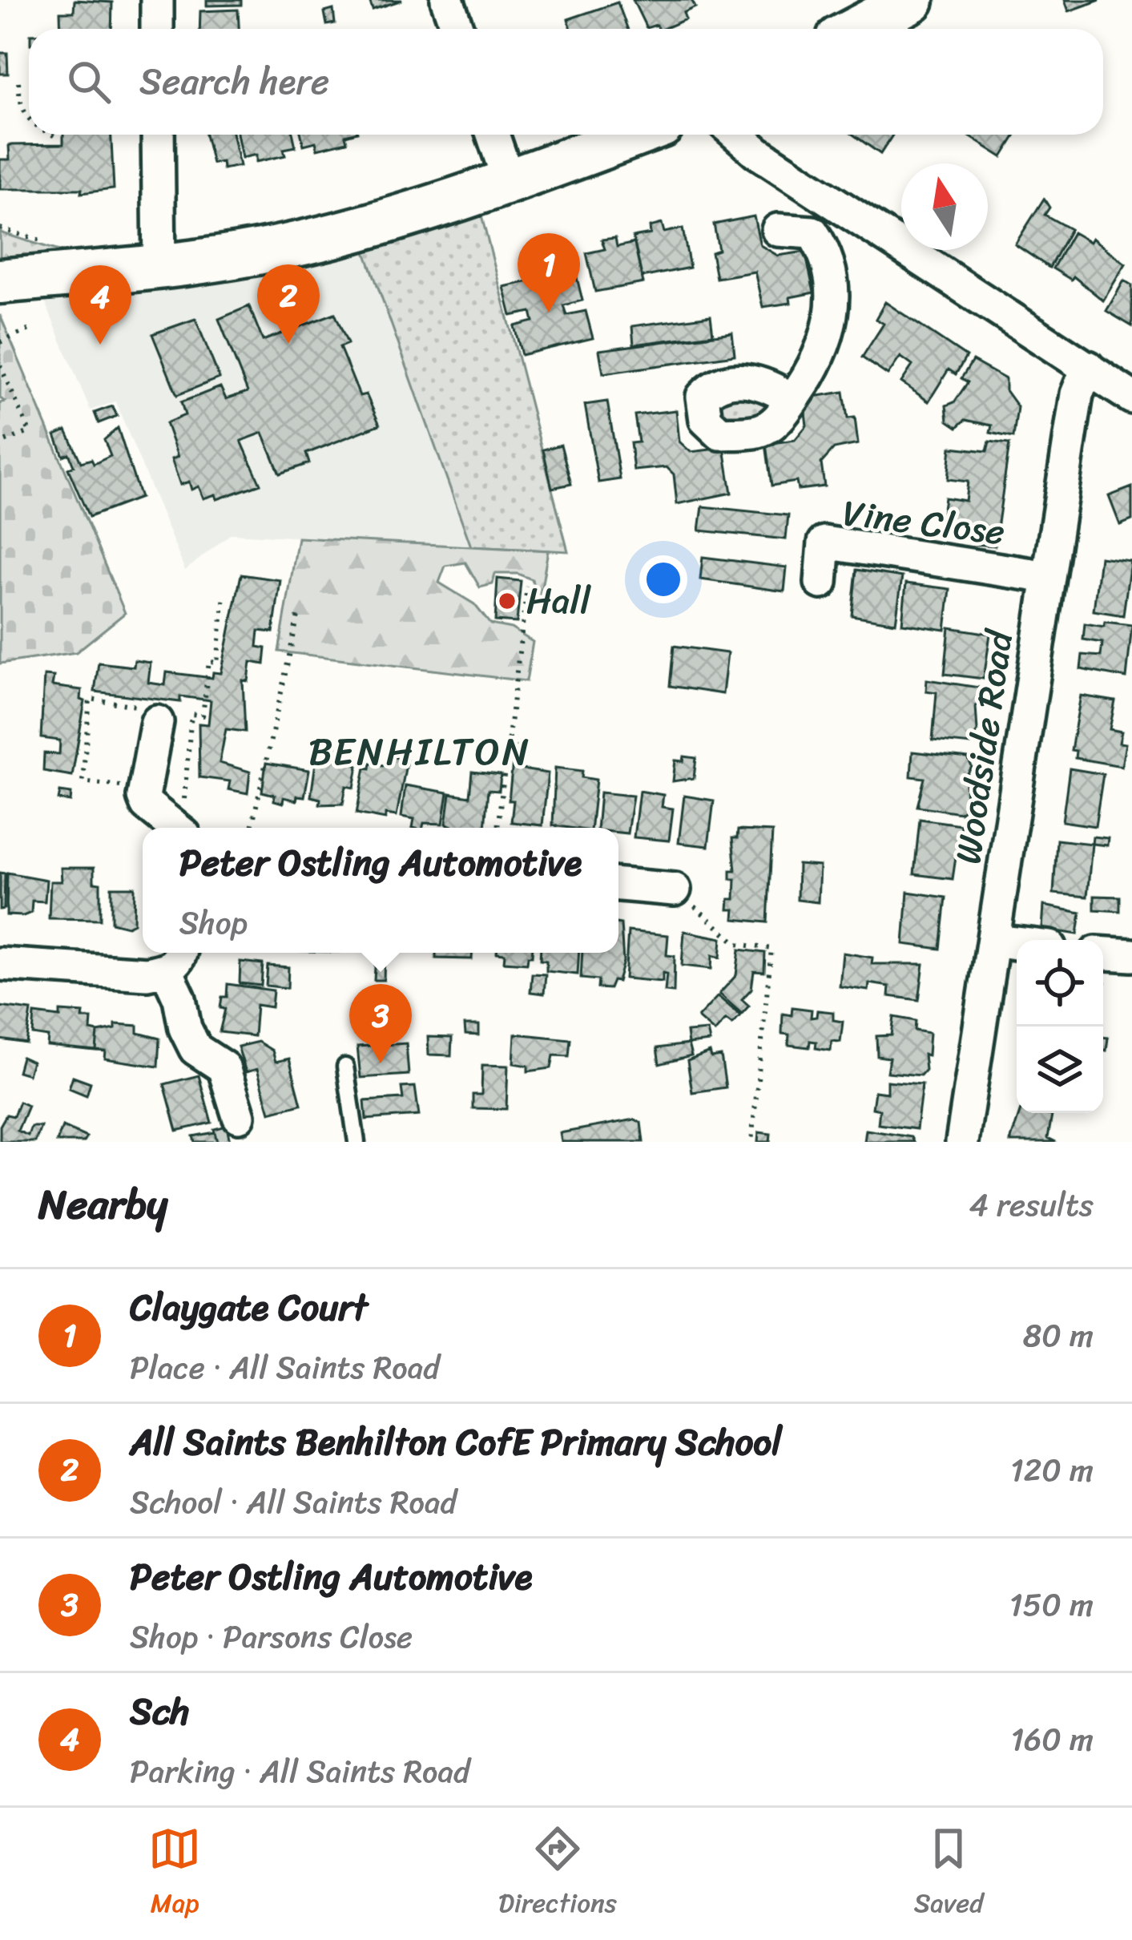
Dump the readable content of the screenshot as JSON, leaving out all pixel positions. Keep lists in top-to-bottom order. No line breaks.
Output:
{"streets":{"street":["Vine Close","Woodside Road"]},"crossings":[["Vine Close","Woodside Road"]],"districts":["BENHILTON"],"places":["Hall"],"north":"top","page":{"search":"Search here","pins":["1","2","4","3"],"popup":["Peter Ostling Automotive","Shop"],"heading":["Nearby","4 results"],"list":[{"mark":"1","name":"Claygate Court","note":"Place · All Saints Road","value":"80 m"},{"mark":"2","name":"All Saints Benhilton CofE Primary School","note":"School · All Saints Road","value":"120 m"},{"mark":"3","name":"Peter Ostling Automotive","note":"Shop · Parsons Close","value":"150 m"},{"mark":"4","name":"Sch","note":"Parking · All Saints Road","value":"160 m"}],"nav":["Map","Directions","Saved"]}}
